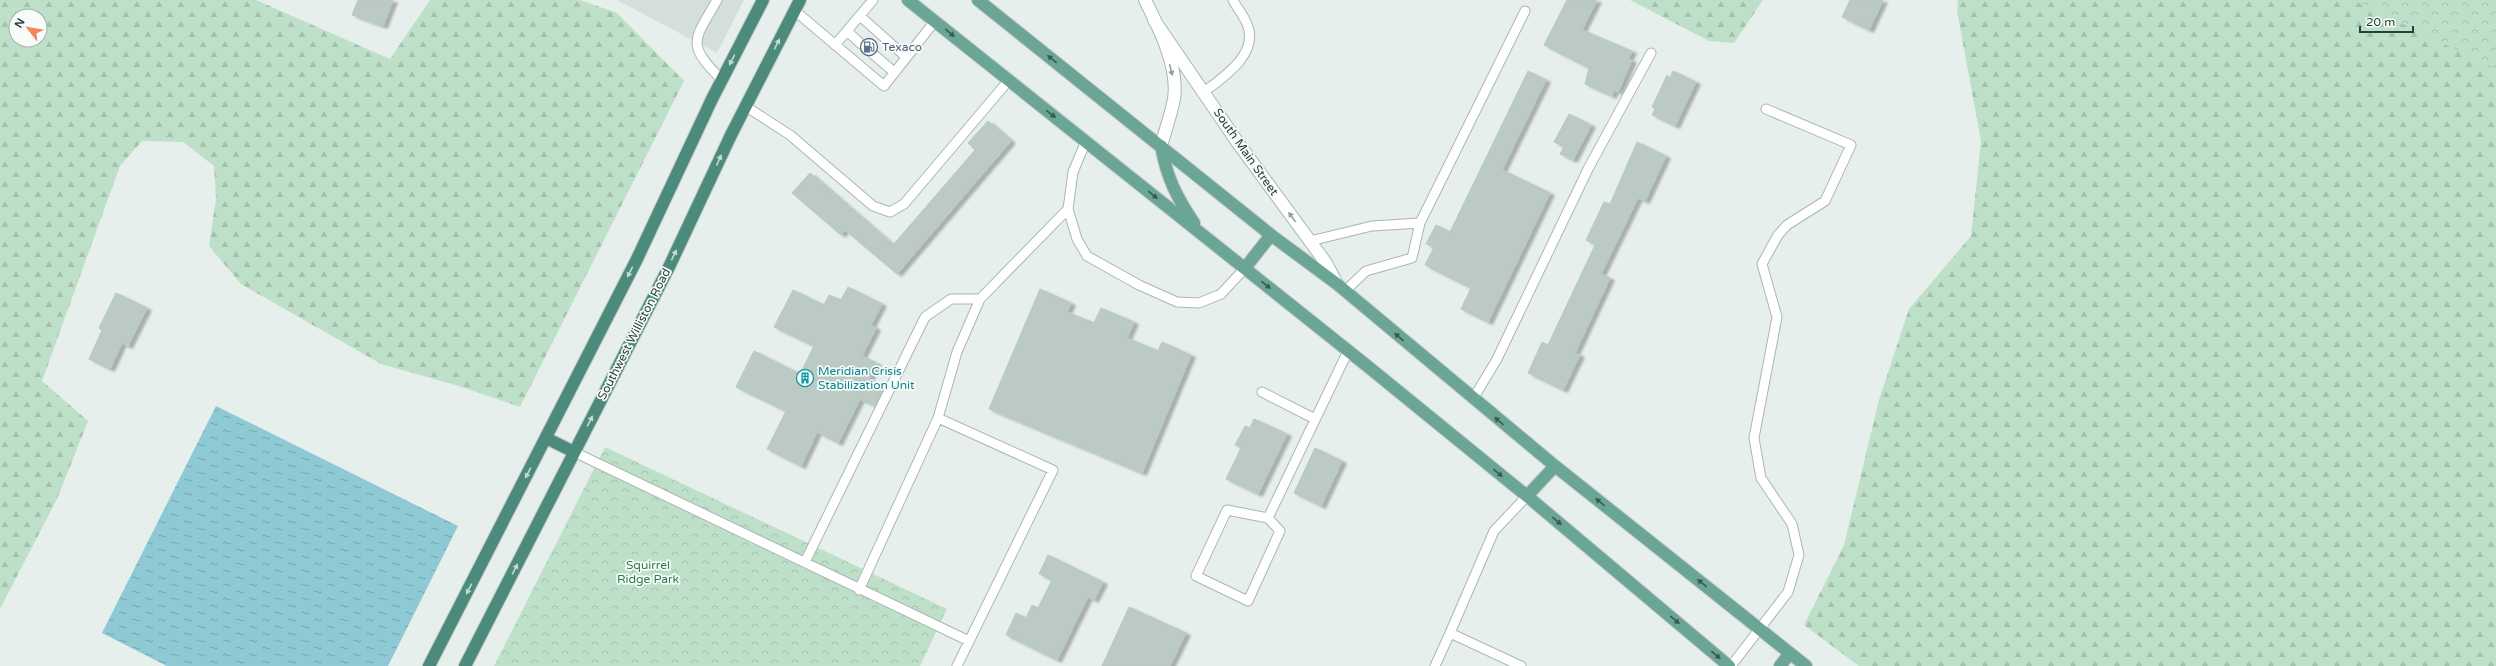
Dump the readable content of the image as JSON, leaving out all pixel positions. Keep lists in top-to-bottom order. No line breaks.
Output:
{"streets":{"highway":["Southwest Williston Road"],"street":["South Main Street"]},"parks":["Squirrel Ridge Park"],"places":{"fuel station":["Texaco"],"building":["Meridian Crisis Stabilization Unit"]},"scale_bar":"20 m","north":"top left"}
